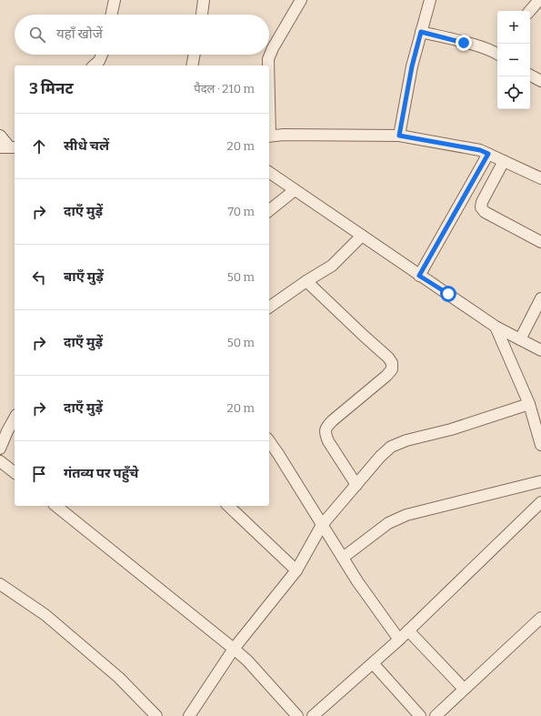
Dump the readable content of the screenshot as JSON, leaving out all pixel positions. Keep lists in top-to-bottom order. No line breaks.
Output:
{"page":{"map_buttons":["+","−"],"search":"यहाँ खोजें","heading":["3 मिनट","पैदल · 210 m"],"list":[["सीधे चलें","20 m"],["दाएँ मुड़ें","70 m"],["बाएँ मुड़ें","50 m"],["दाएँ मुड़ें","50 m"],["दाएँ मुड़ें","20 m"],"गंतव्य पर पहुँचे"]}}
